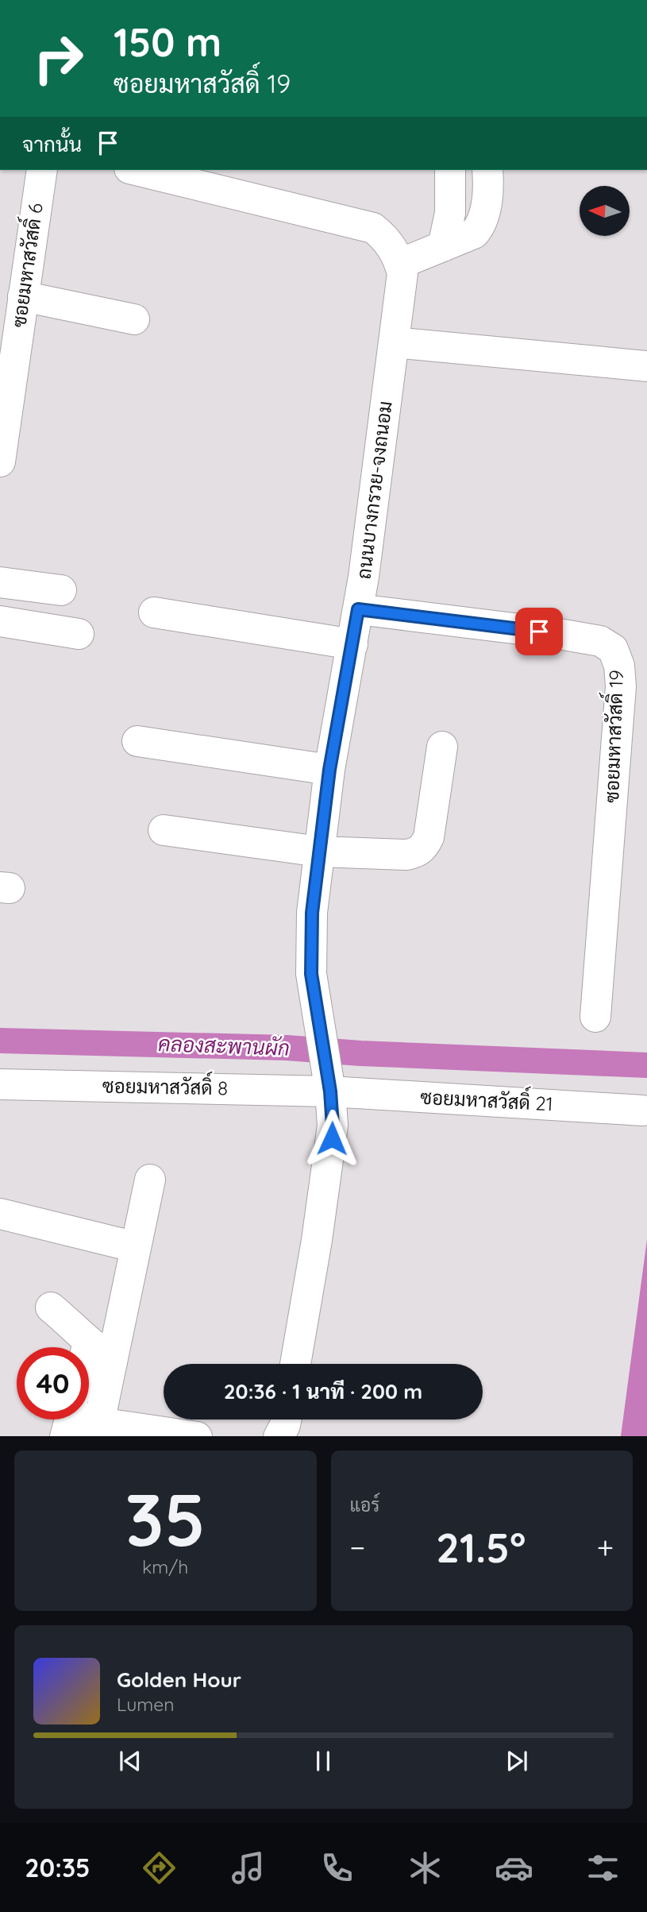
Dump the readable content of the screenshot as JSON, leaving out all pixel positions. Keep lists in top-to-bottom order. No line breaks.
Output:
{"streets":{"street":["ซอยมหาสวัสดิ์ 6","ถนนบางกรวย-จงถนอม","ซอยมหาสวัสดิ์ 19","ซอยมหาสวัสดิ์ 8","ซอยมหาสวัสดิ์ 21"]},"crossings":[["ถนนบางกรวย-จงถนอม","ซอยมหาสวัสดิ์ 19"],["ถนนบางกรวย-จงถนอม","ซอยมหาสวัสดิ์ 8"],["ถนนบางกรวย-จงถนอม","ซอยมหาสวัสดิ์ 21"],["ซอยมหาสวัสดิ์ 8","ซอยมหาสวัสดิ์ 21"]],"water":["คลองสะพานผัก"],"north":"left","page":{"turn":["150 m","ซอยมหาสวัสดิ์ 19"],"then":"จากนั้น","limit":"40","trip":"20:36 · 1 นาที · 200 m","tile":[["35","km/h"],"แอร์"],"heat":["−","21.5°","+"],"song":["Golden Hour","Lumen"],"tabs":"20:35"}}
